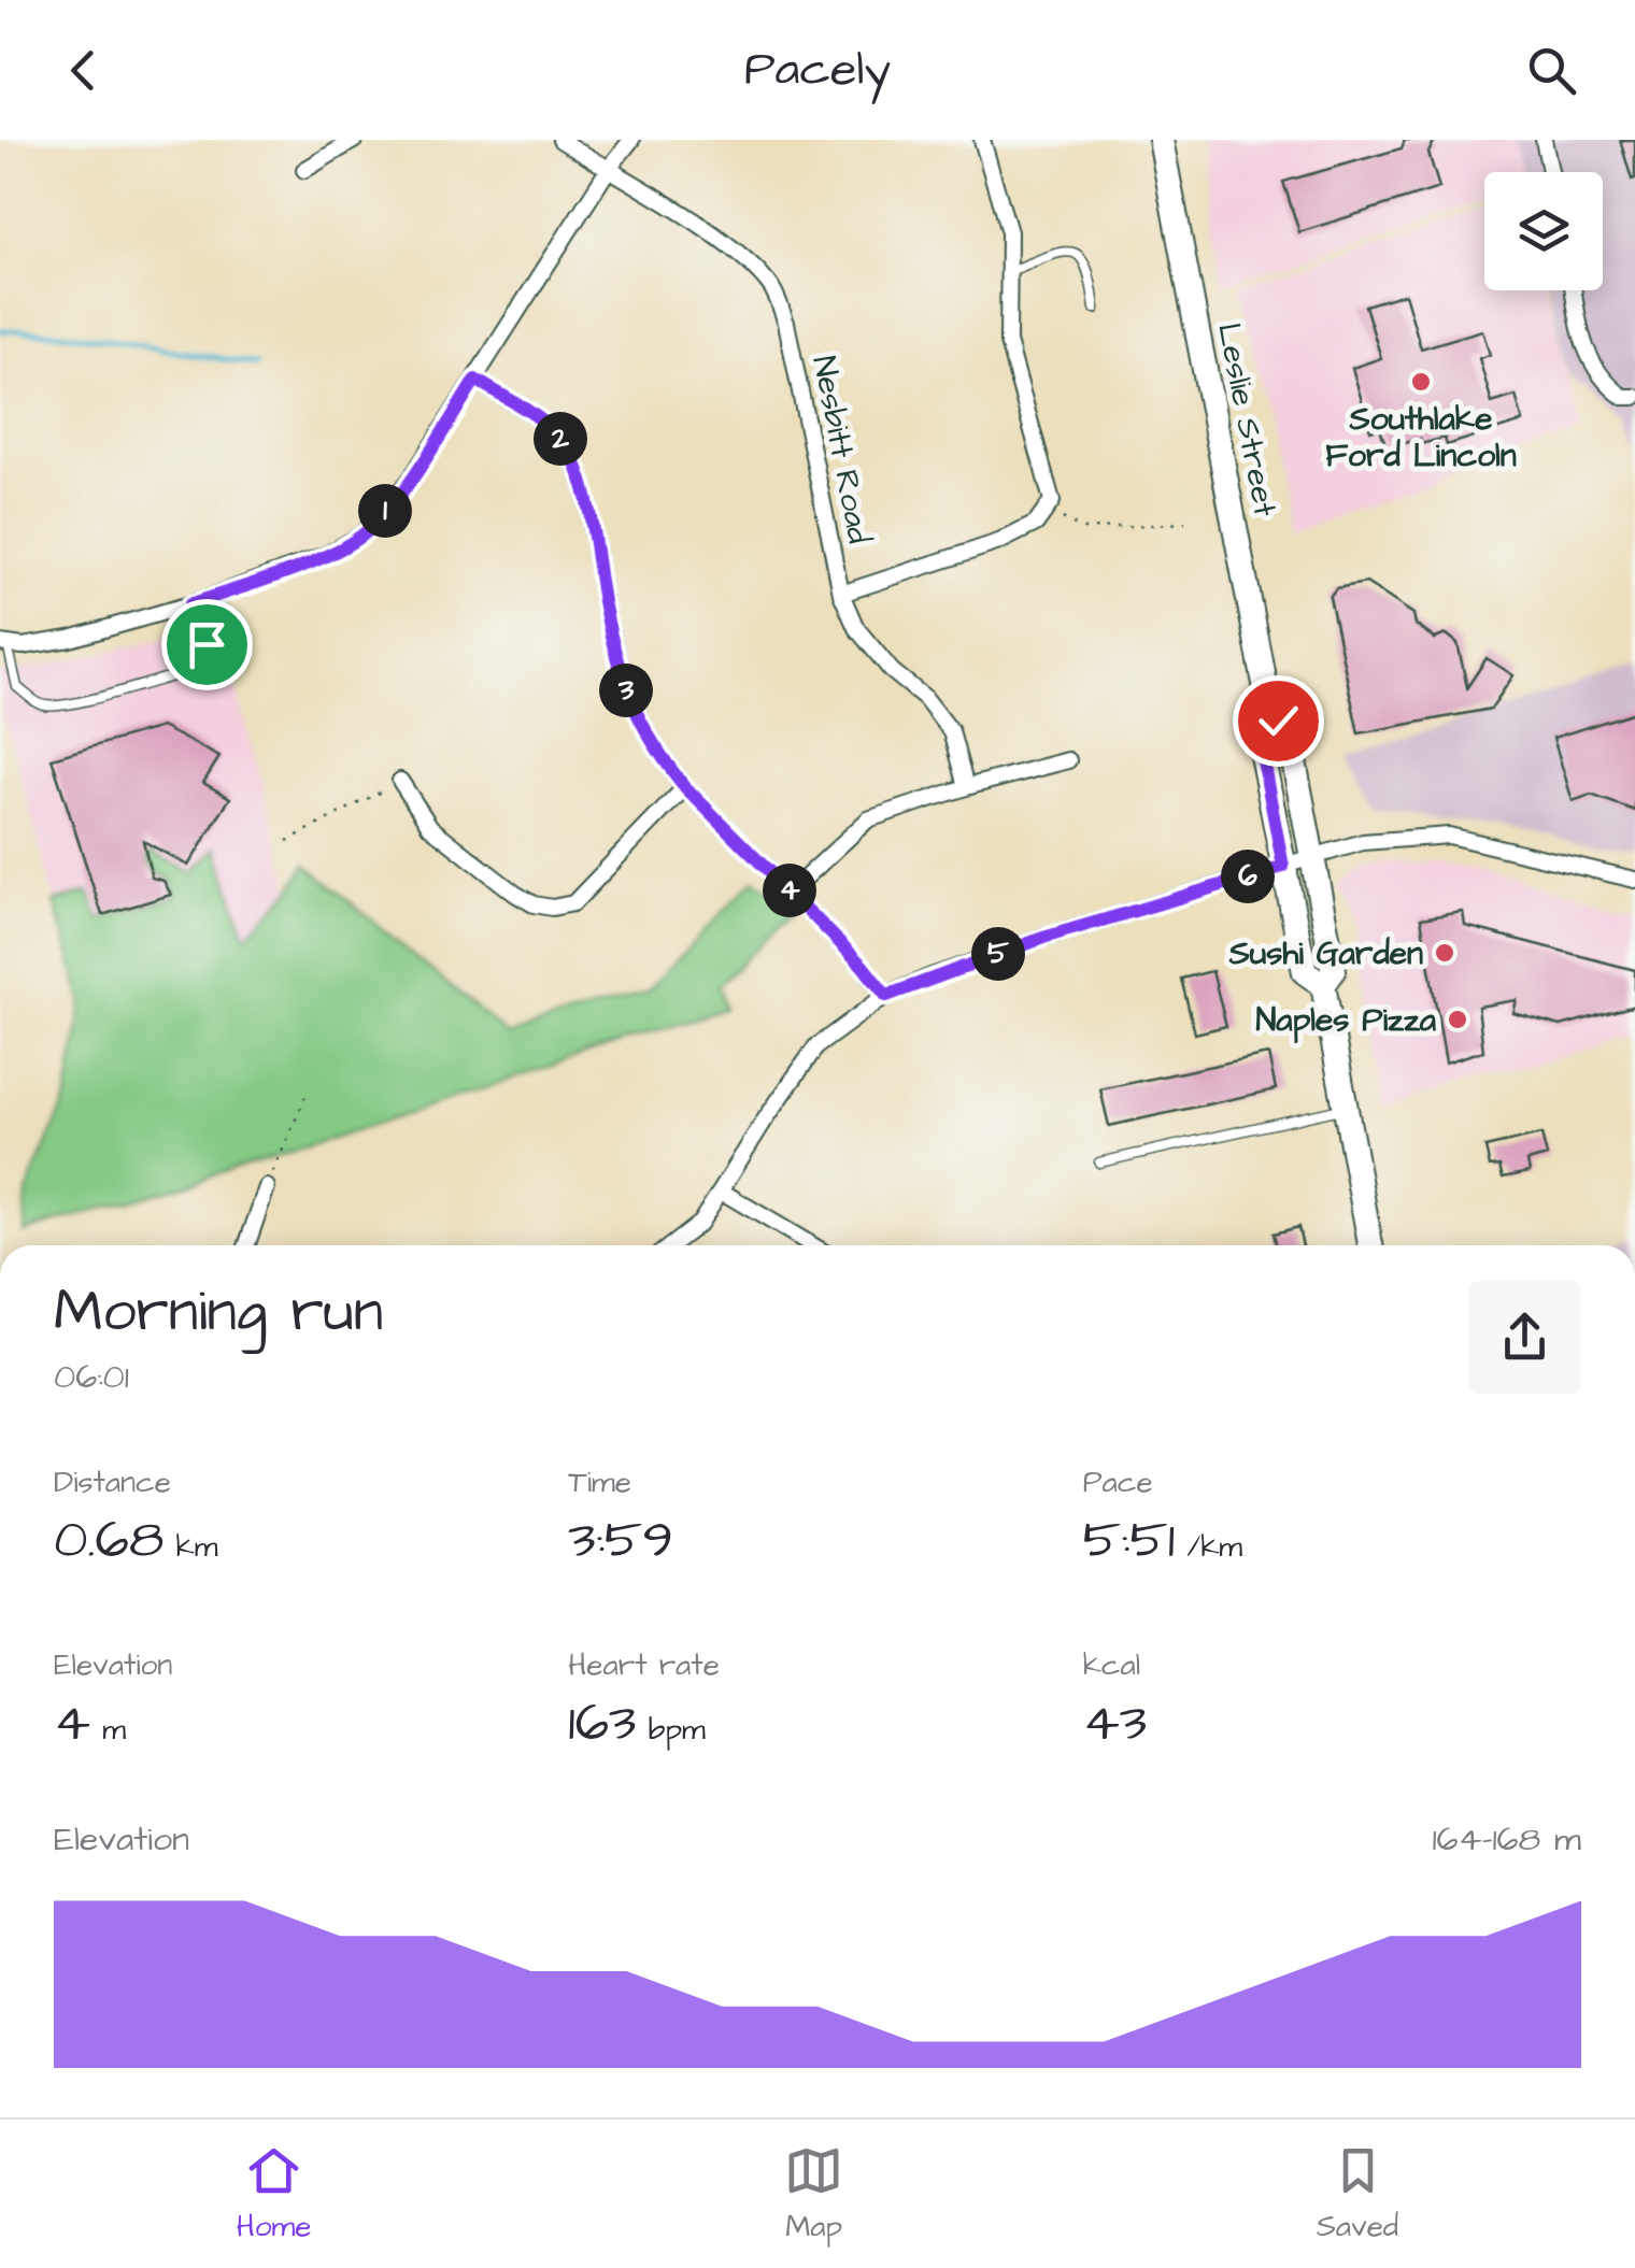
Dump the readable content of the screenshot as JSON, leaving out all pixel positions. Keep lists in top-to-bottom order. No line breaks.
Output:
{"streets":{"main road":["Leslie Street"],"street":["Nesbitt Road"]},"places":["Southlake Ford Lincoln","Sushi Garden","Naples Pizza"],"page":{"header":"Pacely","pins":["2","1","3","6","4","5"],"heading":["Morning run","06:01"],"stats":[["Distance","0.68 km"],["Time","3:59"],["Pace","5:51 /km"],["Elevation","4 m"],["Heart rate","163 bpm"],["kcal","43"]],"chart":["Elevation","164–168 m"],"tabs":["Home","Map","Saved"]}}
